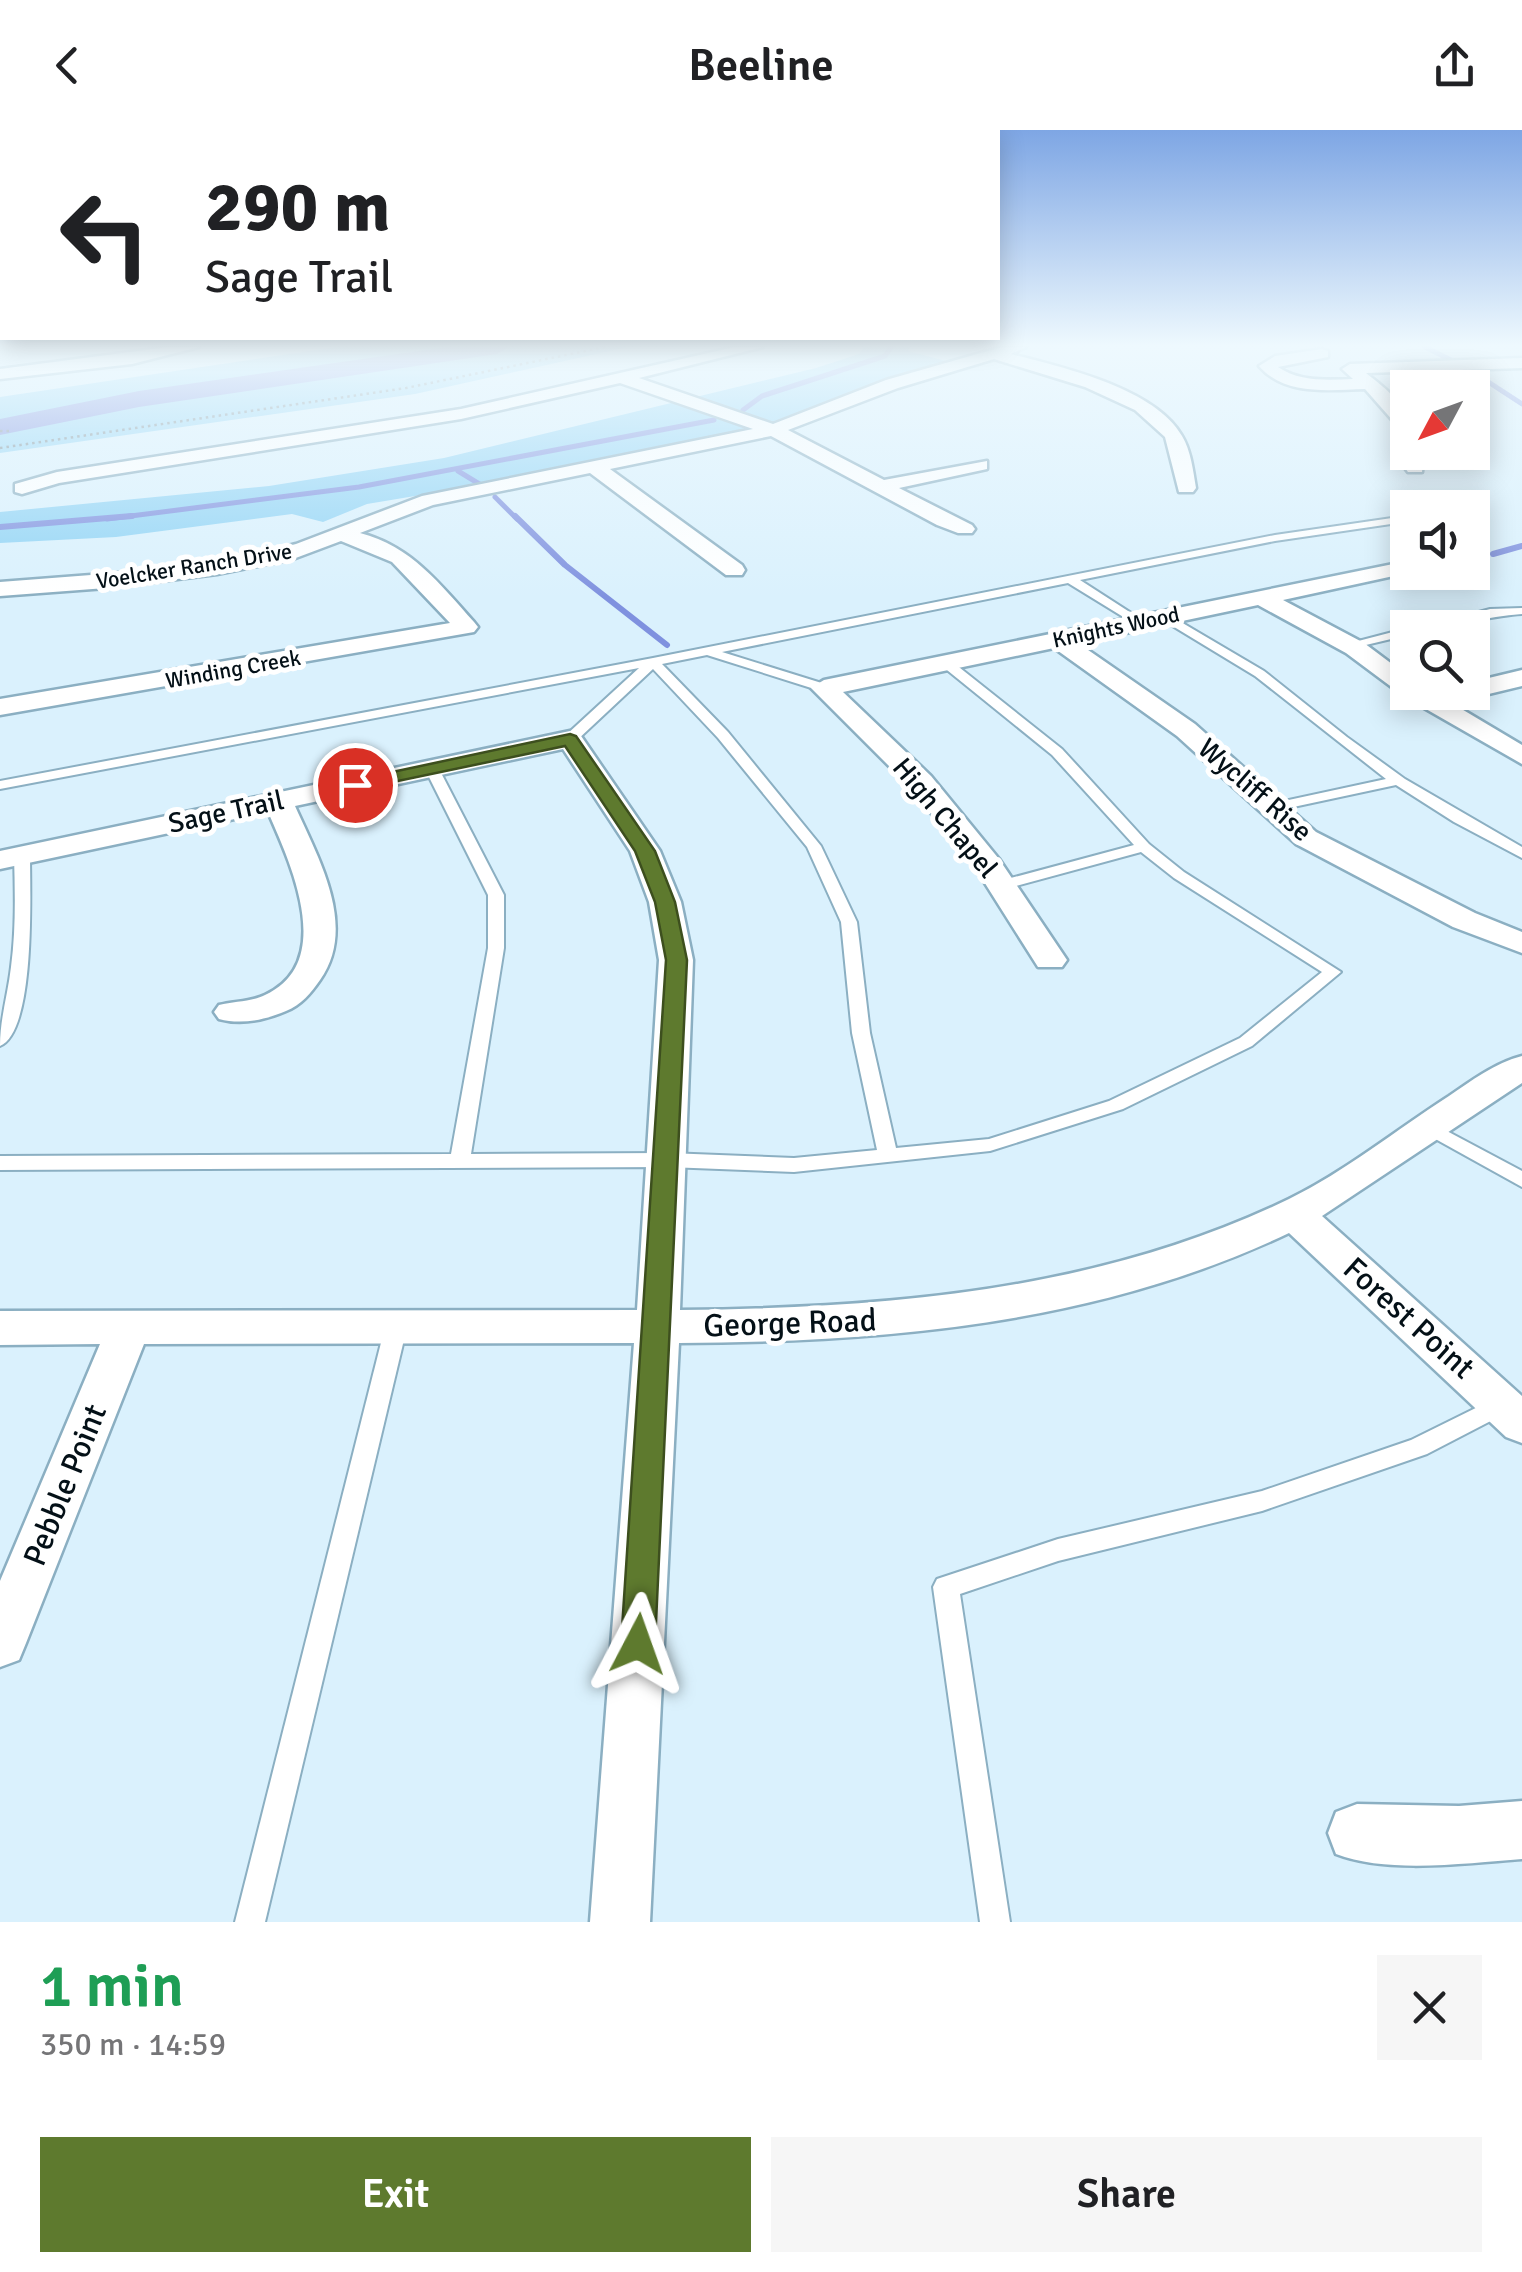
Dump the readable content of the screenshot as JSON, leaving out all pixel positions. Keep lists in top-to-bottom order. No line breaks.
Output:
{"streets":{"street":["Voelcker Ranch Drive","Knights Wood","Winding Creek","Wycliff Rise","Sage Trail","High Chapel","Forest Point","George Road","Pebble Point"]},"crossings":[["Voelcker Ranch Drive","Winding Creek"],["Knights Wood","Wycliff Rise"],["Knights Wood","High Chapel"],["Forest Point","George Road"],["George Road","Pebble Point"]],"north":"bottom left","page":{"header":"Beeline","turn":["290 m","Sage Trail"],"heading":["1 min","350 m · 14:59"],"buttons":["Exit","Share"]}}
